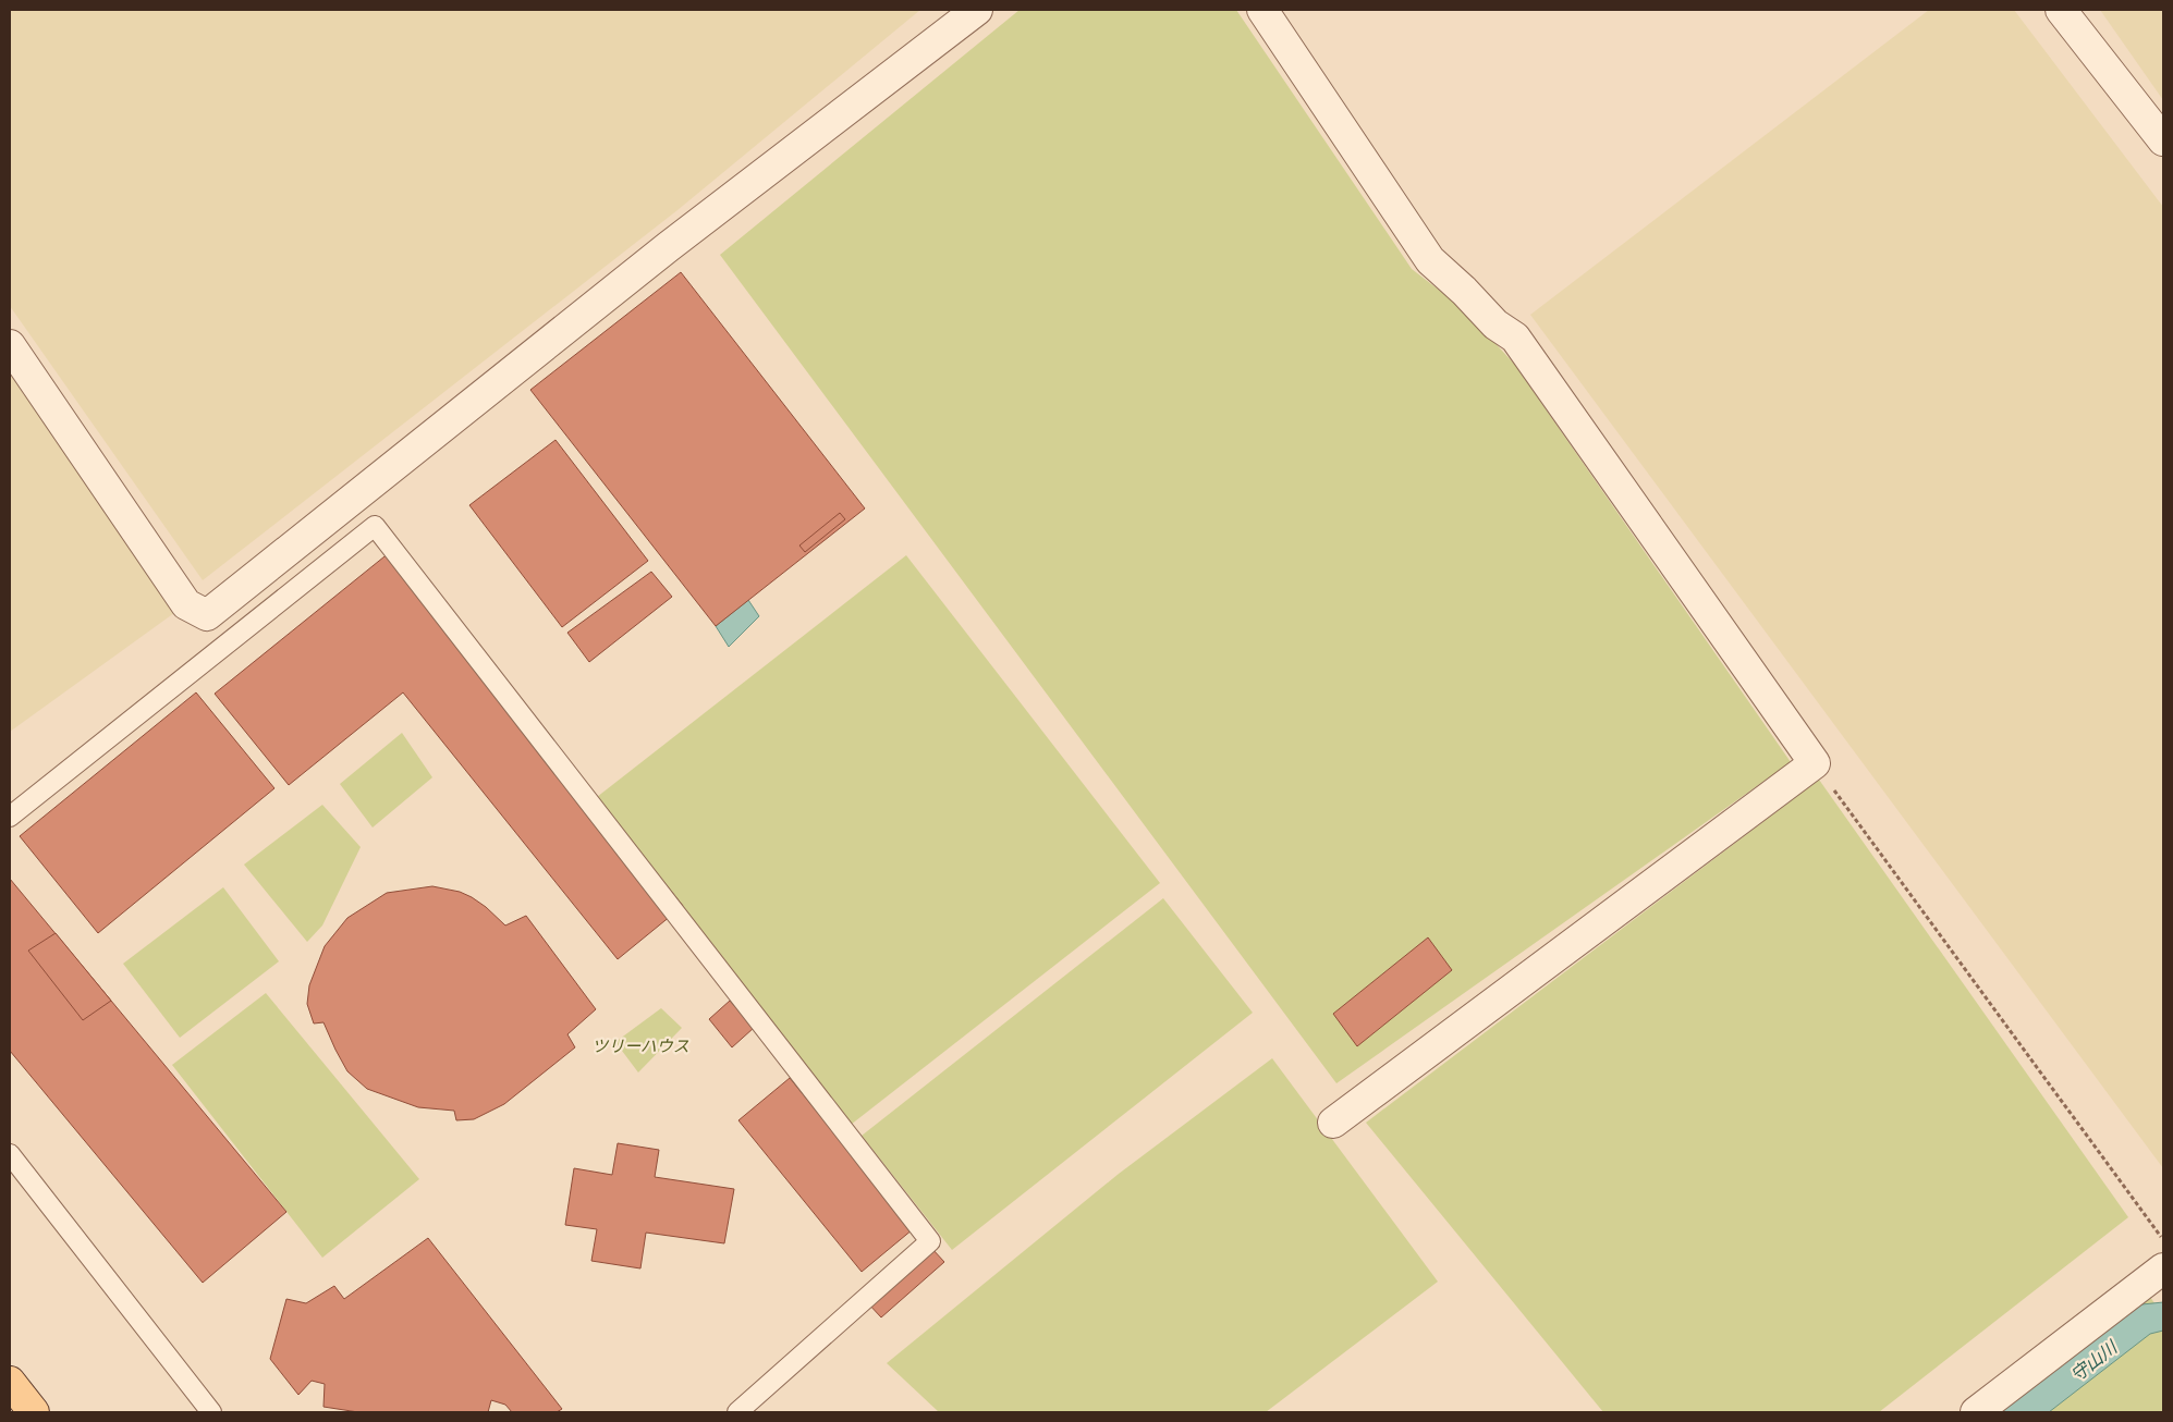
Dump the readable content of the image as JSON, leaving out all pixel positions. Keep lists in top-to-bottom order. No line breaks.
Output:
{"water":["守山川"],"parks":["ツリーハウス"]}
